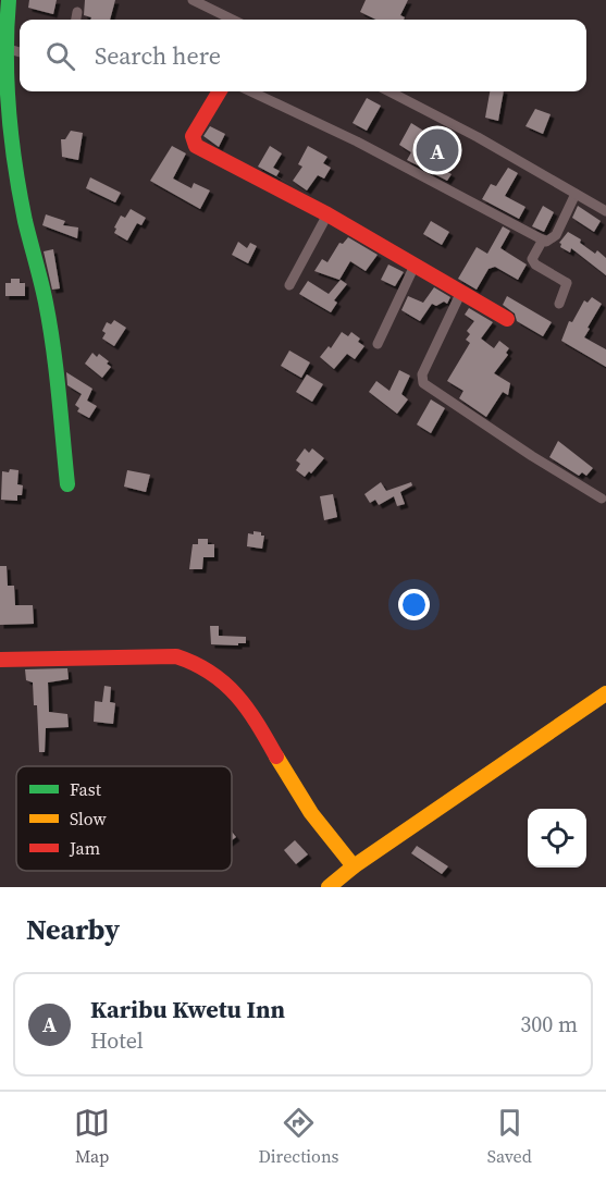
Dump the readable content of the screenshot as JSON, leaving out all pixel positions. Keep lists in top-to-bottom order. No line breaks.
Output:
{"legend":["Fast","Slow","Jam"],"page":{"search":"Search here","pins":"A","heading":"Nearby","list":[{"mark":"A","name":"Karibu Kwetu Inn","note":"Hotel","value":"300 m"}],"nav":["Map","Directions","Saved"]}}
